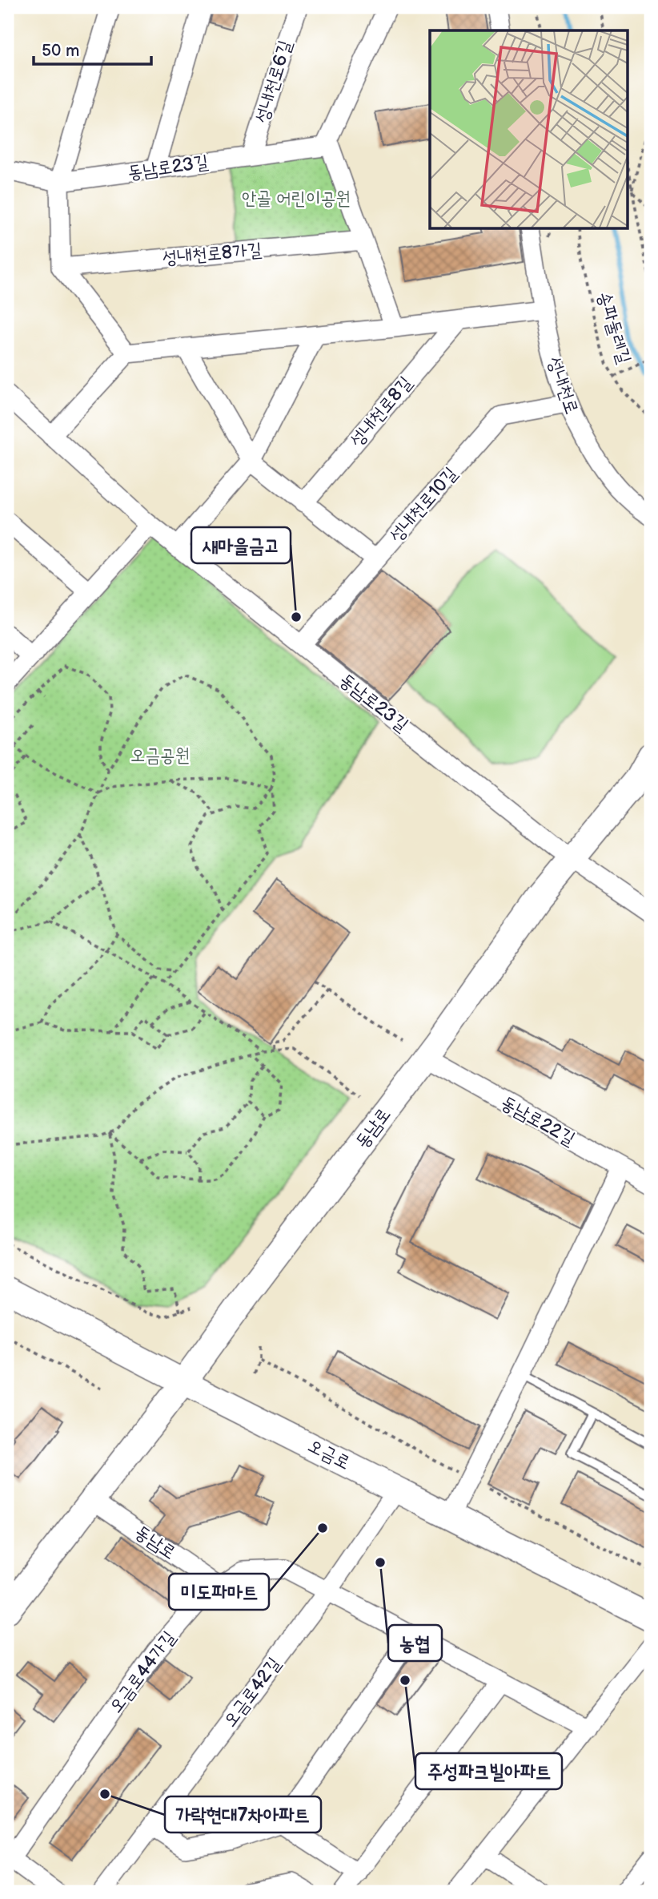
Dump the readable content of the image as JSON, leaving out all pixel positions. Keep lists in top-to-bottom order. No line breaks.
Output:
{"streets":{"main road":["동남로","오금로"],"street":["성내천로6길","동남로23길","성내천로8가길","성내천로","성내천로8길","성내천로10길","동남로22길","오금로44가길","오금로42길"],"path":["송파둘레길"]},"crossings":[["성내천로6길","동남로23길"],["동남로23길","성내천로10길"],["동남로23길","동남로"],["성내천로","성내천로10길"],["동남로22길","동남로"],["동남로","오금로"],["동남로","오금로44가길"],["오금로","오금로42길"],["오금로44가길","오금로42길"]],"parks":["안골 어린이공원","오금공원"],"places":["새마을금고","미도파마트","농협","주성파크빌아파트","가락현대7차아파트"],"scale_bar":"50 m"}
